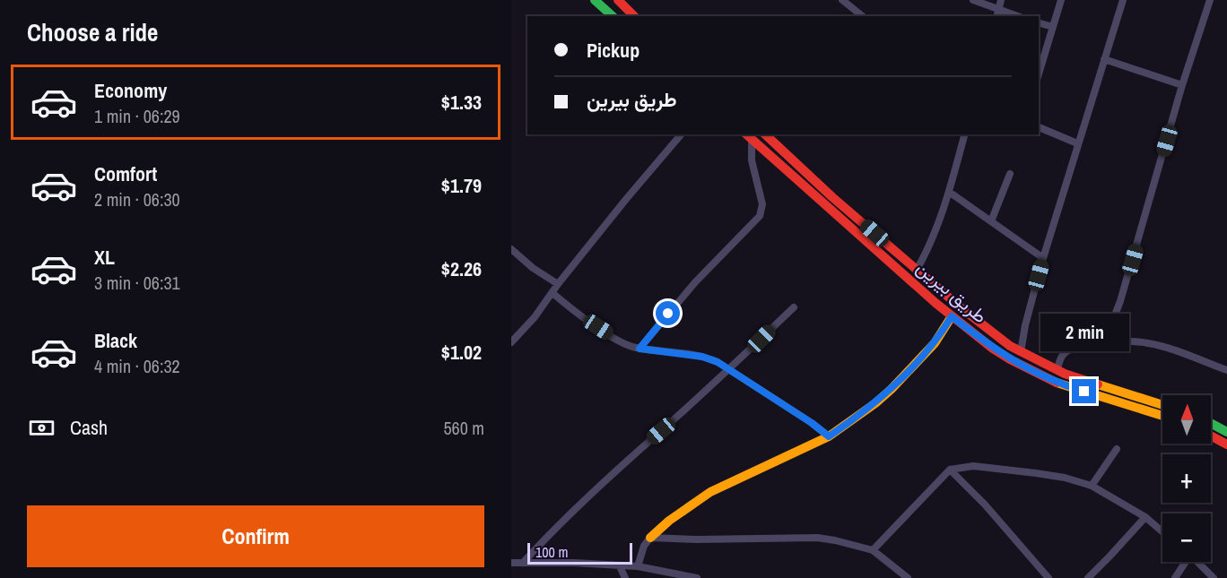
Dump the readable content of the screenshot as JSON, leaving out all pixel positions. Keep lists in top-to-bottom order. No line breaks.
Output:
{"streets":{"main road":["طريق بيرين"]},"scale_bar":"100 m","north":"top","page":{"heading":"Choose a ride","banner":["Pickup","طريق بيرين"],"list":[{"name":"Economy","note":"1 min · 06:29","value":"$1.33"},{"name":"Comfort","note":"2 min · 06:30","value":"$1.79"},{"name":"XL","note":"3 min · 06:31","value":"$2.26"},{"name":"Black","note":"4 min · 06:32","value":"$1.02"}],"bubble":"2 min","map_buttons":["+","−"],"pay":["Cash","560 m"],"buttons":"Confirm","scale":"100 m"}}
